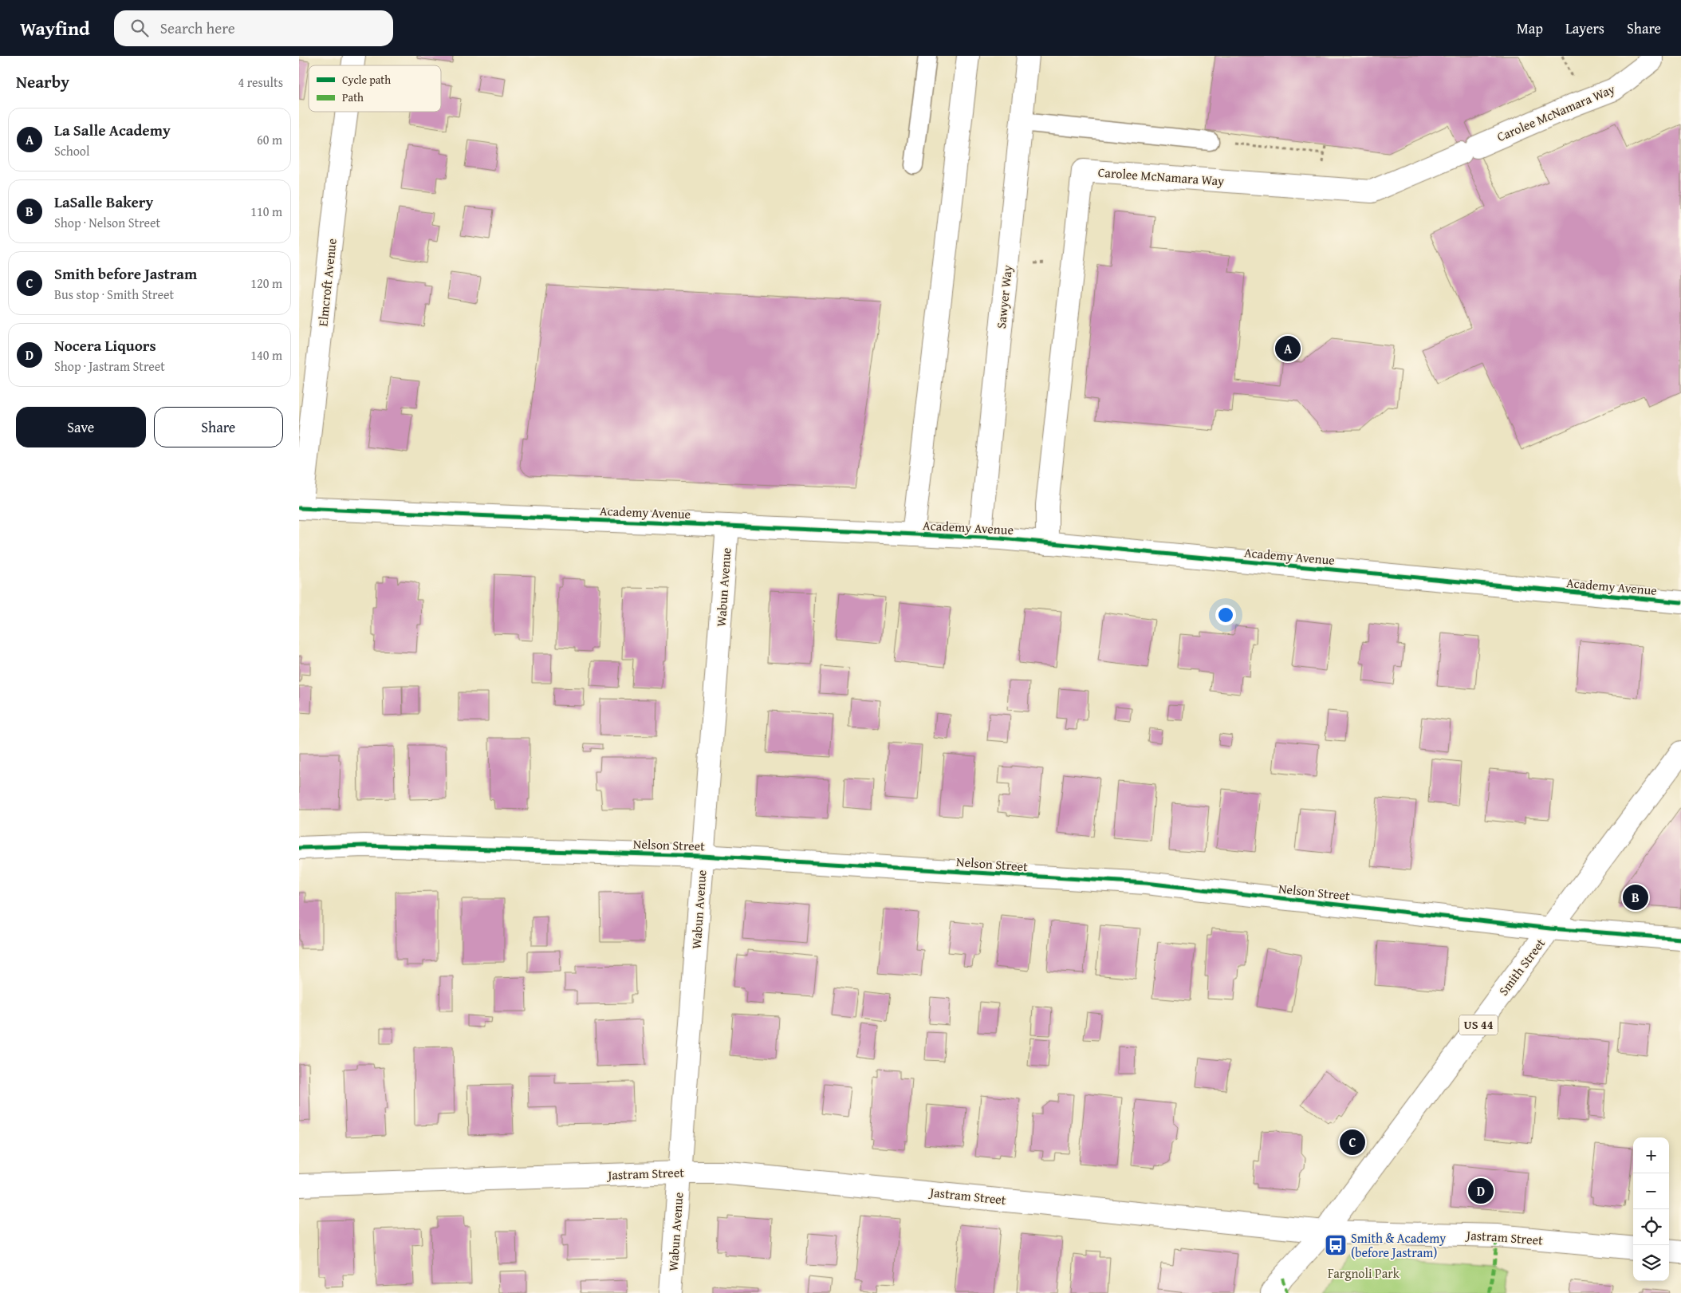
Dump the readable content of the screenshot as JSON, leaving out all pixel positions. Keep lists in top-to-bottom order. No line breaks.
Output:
{"streets":{"street":["Carolee McNamara Way","Elmcroft Avenue","Sawyer Way","Academy Avenue","Wabun Avenue","Nelson Street","Smith Street","US 44","Jastram Street"]},"crossings":[["Carolee McNamara Way","Academy Avenue"],["Elmcroft Avenue","Academy Avenue"],["Sawyer Way","Academy Avenue"],["Academy Avenue","Wabun Avenue"],["Wabun Avenue","Nelson Street"],["Wabun Avenue","Jastram Street"],["Nelson Street","Smith Street"],["Smith Street","Jastram Street"]],"parks":["Fargnoli Park"],"places":{"bus stop":["Smith & Academy (before Jastram)"]},"legend":["Cycle path","Path"],"page":{"header":"Wayfind","search":"Search here","nav":["Map","Layers","Share"],"heading":["Nearby","4 results"],"list":[{"mark":"A","name":"La Salle Academy","note":"School","value":"60 m"},{"mark":"B","name":"LaSalle Bakery","note":"Shop · Nelson Street","value":"110 m"},{"mark":"C","name":"Smith before Jastram","note":"Bus stop · Smith Street","value":"120 m"},{"mark":"D","name":"Nocera Liquors","note":"Shop · Jastram Street","value":"140 m"}],"pins":["A","B","C","D"],"buttons":["Save","Share"],"map_buttons":["+","−"]}}
